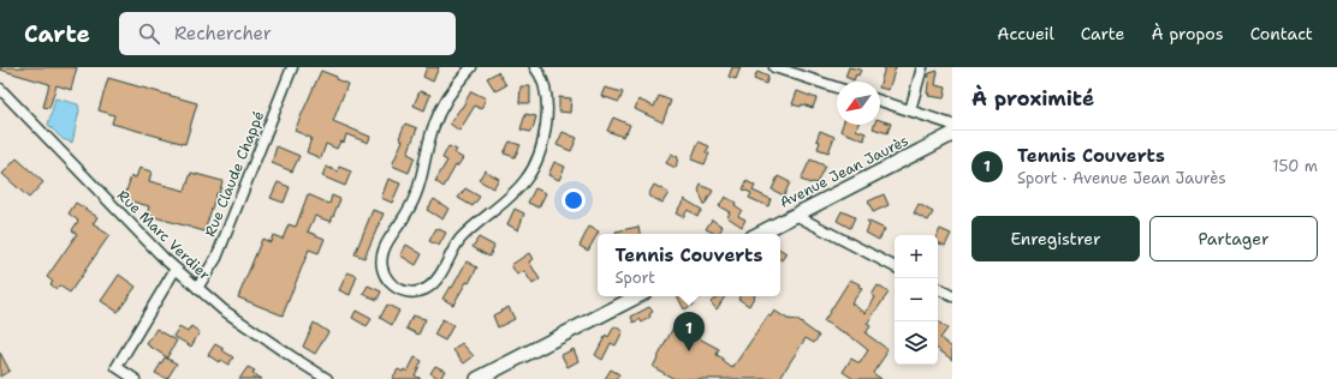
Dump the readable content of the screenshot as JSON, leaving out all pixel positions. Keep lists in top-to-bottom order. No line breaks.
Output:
{"streets":{"main road":["Avenue Jean Jaurès"],"street":["Rue Claude Chappé","Rue Marc Verdier"]},"crossings":[["Rue Claude Chappé","Rue Marc Verdier"]],"north":"bottom left","page":{"header":"Carte","search":"Rechercher","nav":["Accueil","Carte","À propos","Contact"],"heading":"À proximité","list":[{"mark":"1","name":"Tennis Couverts","note":"Sport · Avenue Jean Jaurès","value":"150 m"}],"buttons":["Enregistrer","Partager"],"popup":["Tennis Couverts","Sport"],"map_buttons":["+","−"],"pins":"1"}}
